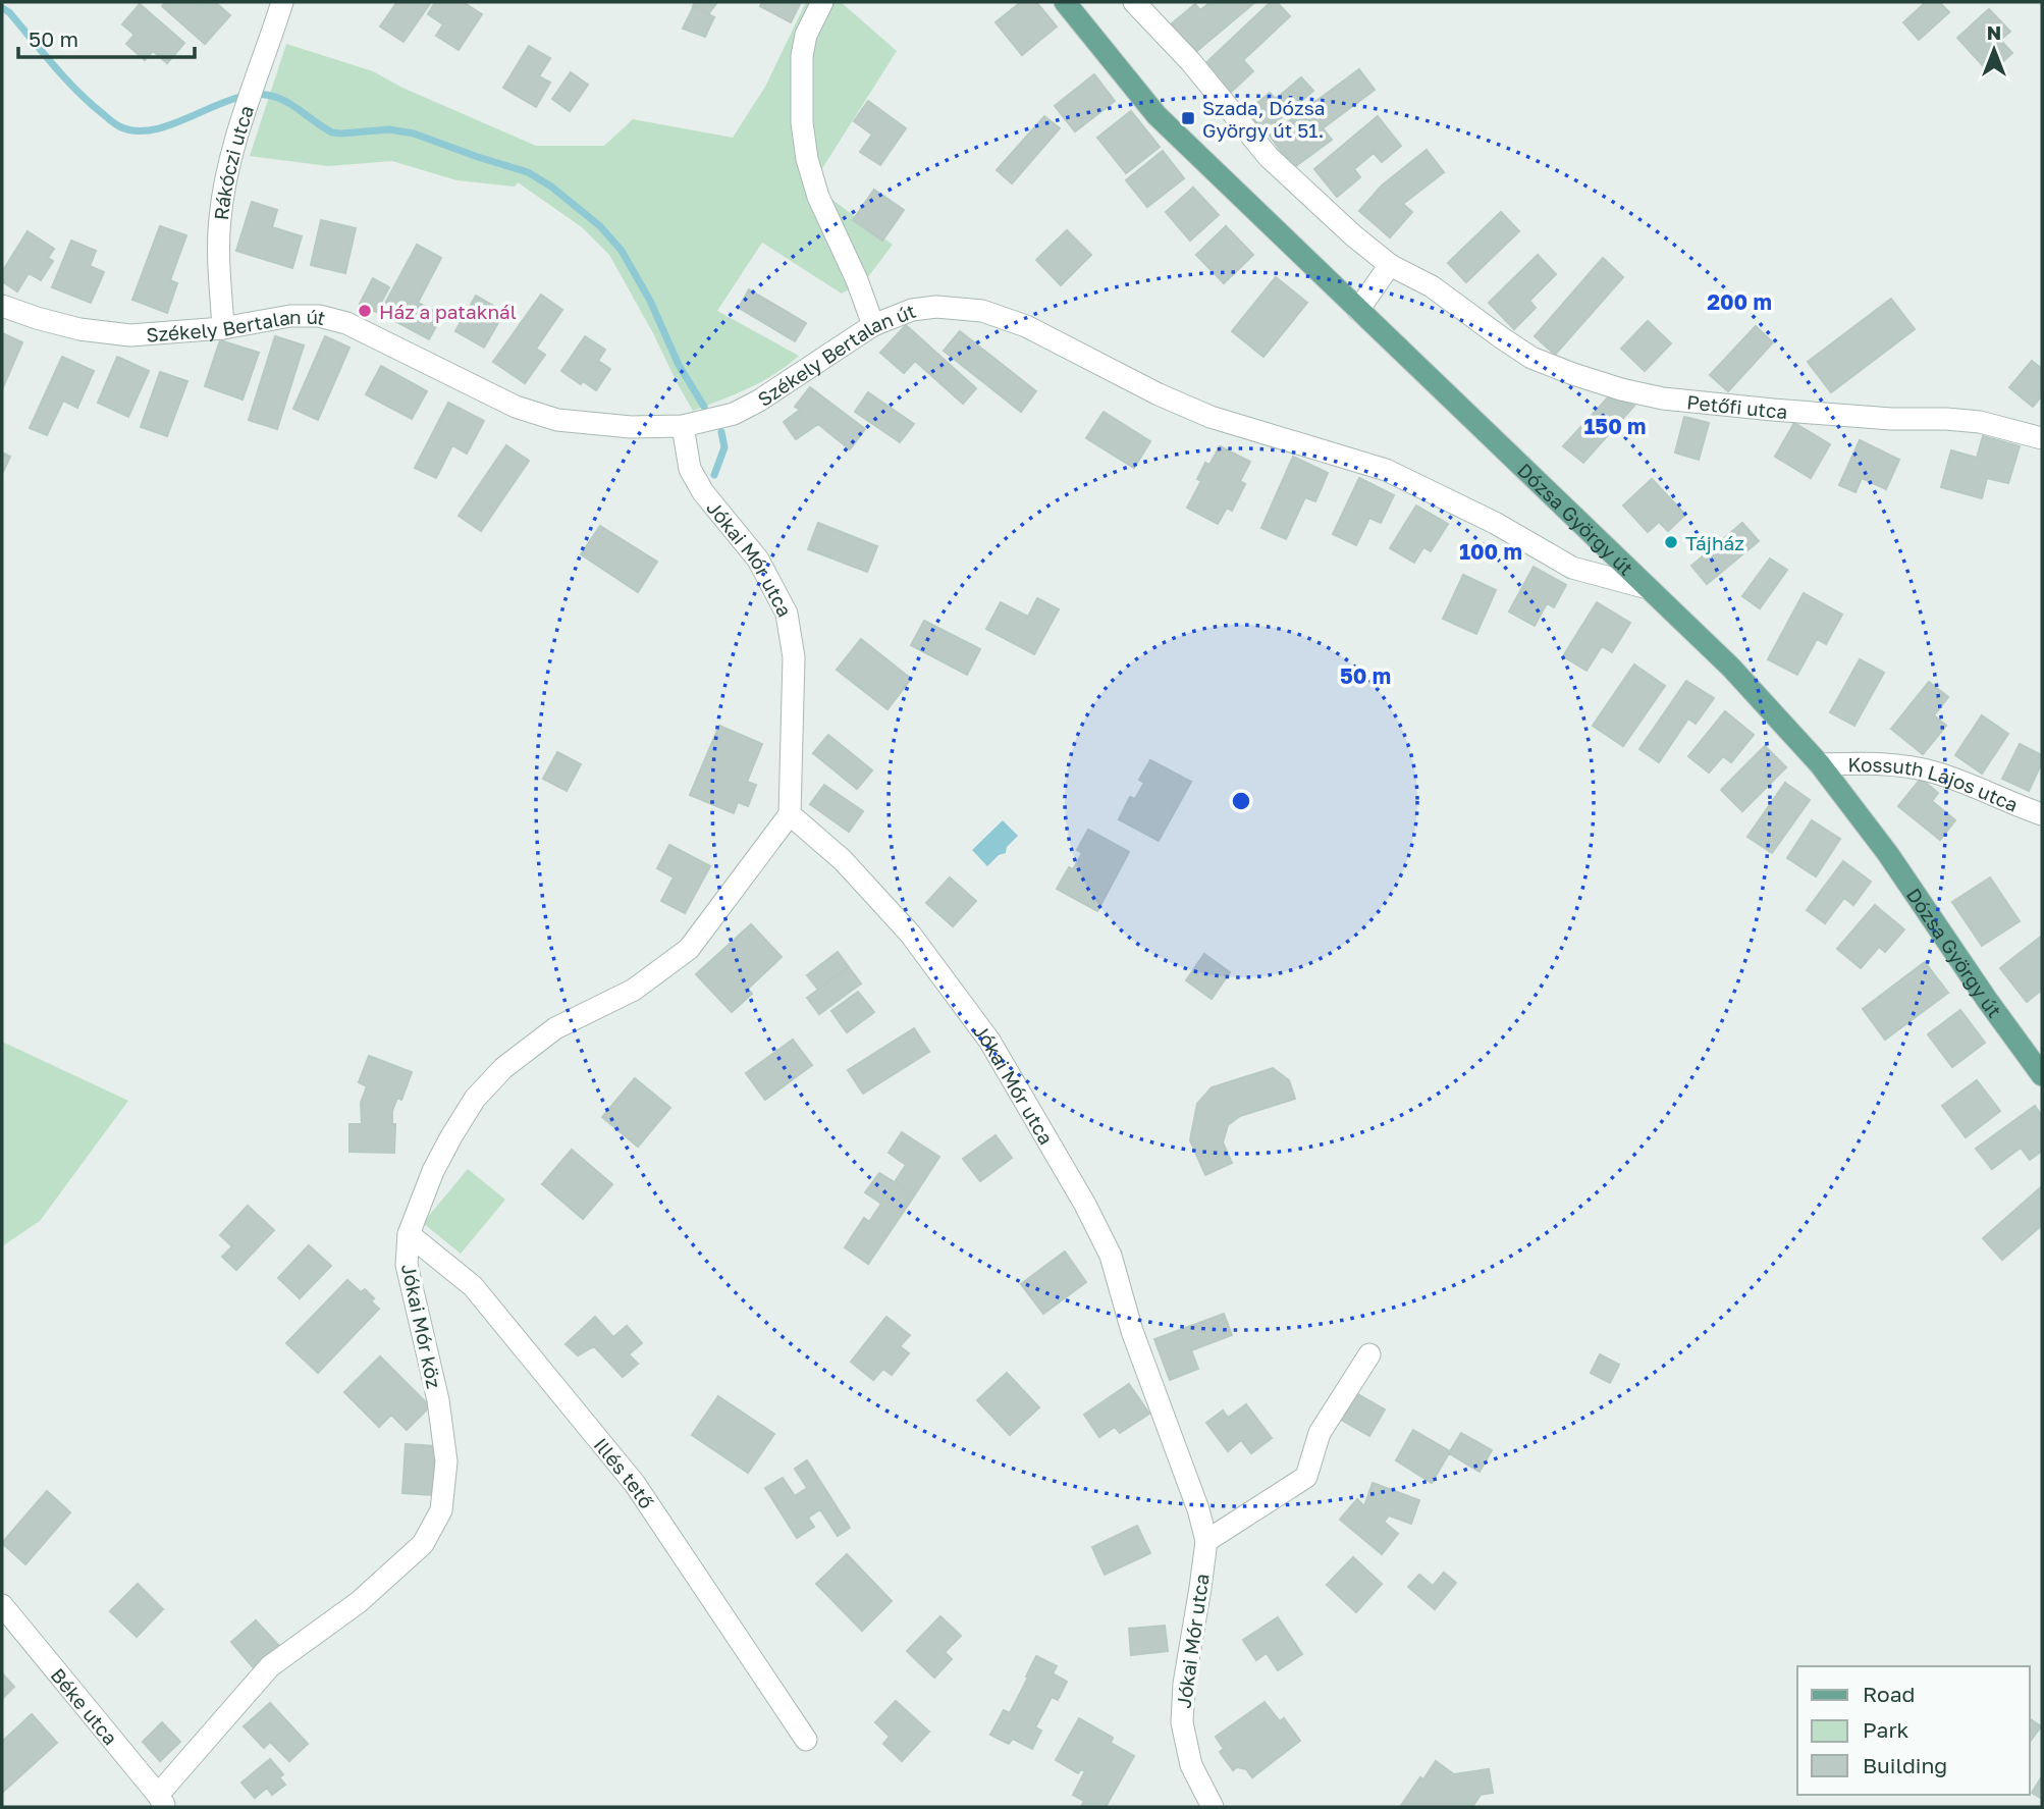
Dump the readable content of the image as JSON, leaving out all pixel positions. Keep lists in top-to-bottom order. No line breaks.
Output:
{"streets":{"main road":["Dózsa György út"],"street":["Rákóczi utca","Székely Bertalan út","Petőfi utca","Jókai Mór utca","Kossuth Lajos utca","Jókai Mór köz","Illés tető","Béke utca"]},"crossings":[["Rákóczi utca","Székely Bertalan út"],["Székely Bertalan út","Dózsa György út"],["Székely Bertalan út","Jókai Mór utca"],["Dózsa György út","Kossuth Lajos utca"],["Jókai Mór utca","Jókai Mór köz"],["Jókai Mór köz","Illés tető"],["Jókai Mór köz","Béke utca"]],"places":{"transit":["Szada, Dózsa György út 51."],"other":["Ház a pataknál","Tájház"]},"legend":["Road","Park","Building"],"scale_bar":"50 m","north":"top","rings":["200 m","150 m","100 m","50 m"]}
